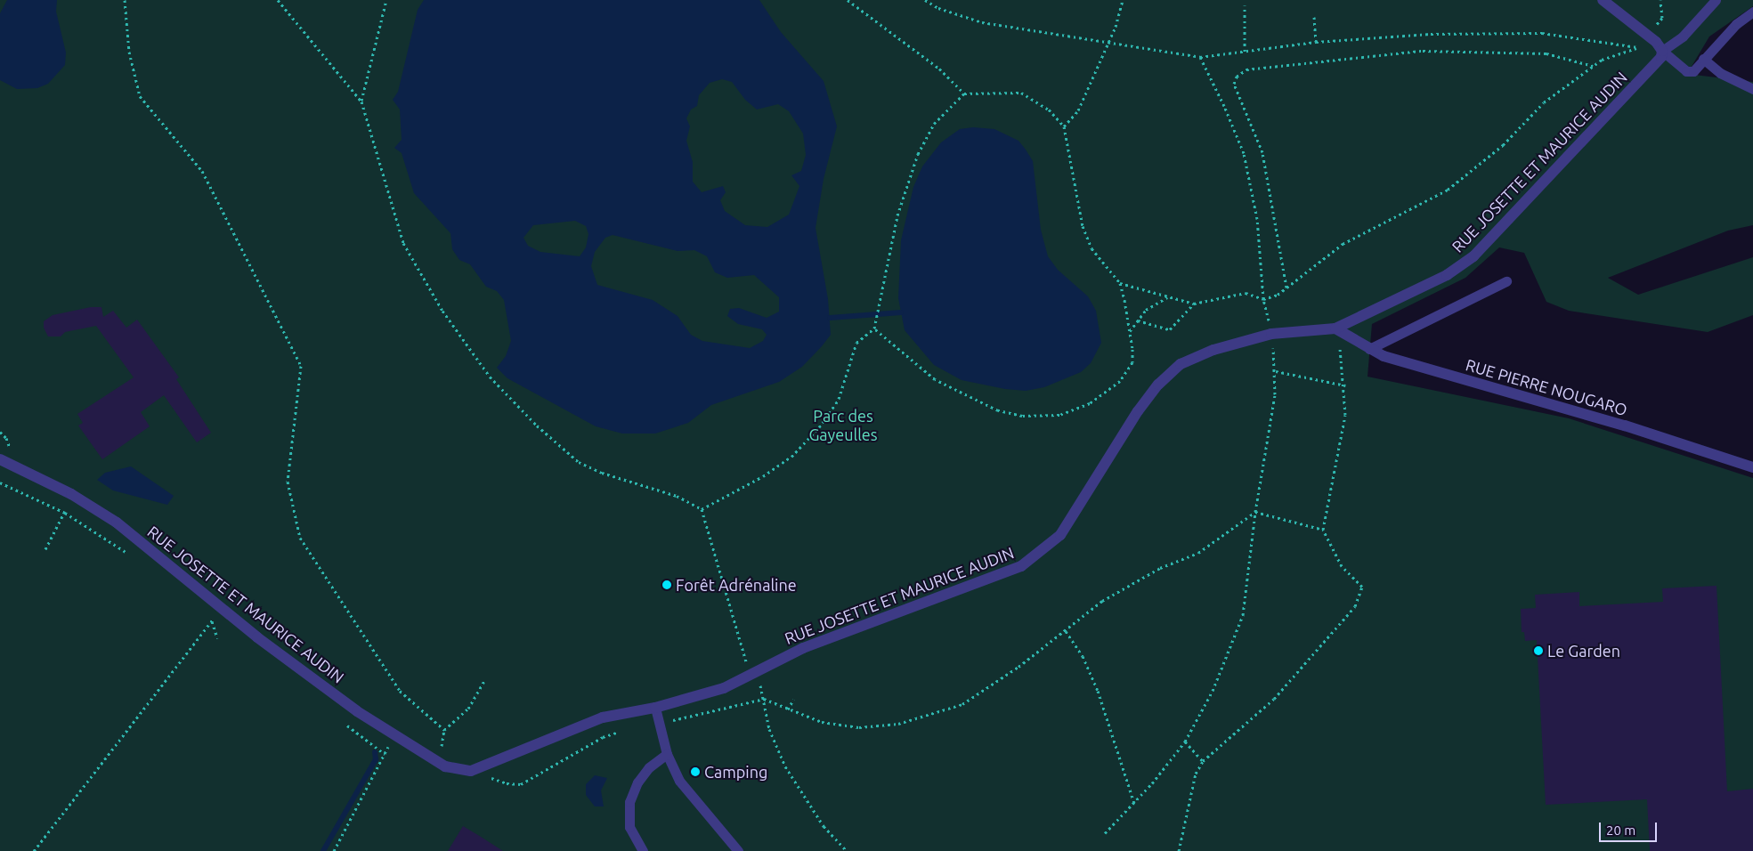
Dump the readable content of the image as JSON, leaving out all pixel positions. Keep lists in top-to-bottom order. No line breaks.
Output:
{"streets":{"street":["RUE JOSETTE ET MAURICE AUDIN","RUE PIERRE NOUGARO"]},"crossings":[["RUE JOSETTE ET MAURICE AUDIN","RUE PIERRE NOUGARO"]],"parks":["Parc des Gayeulles"],"places":["Forêt Adrénaline","Le Garden","Camping"],"scale_bar":"20 m"}
